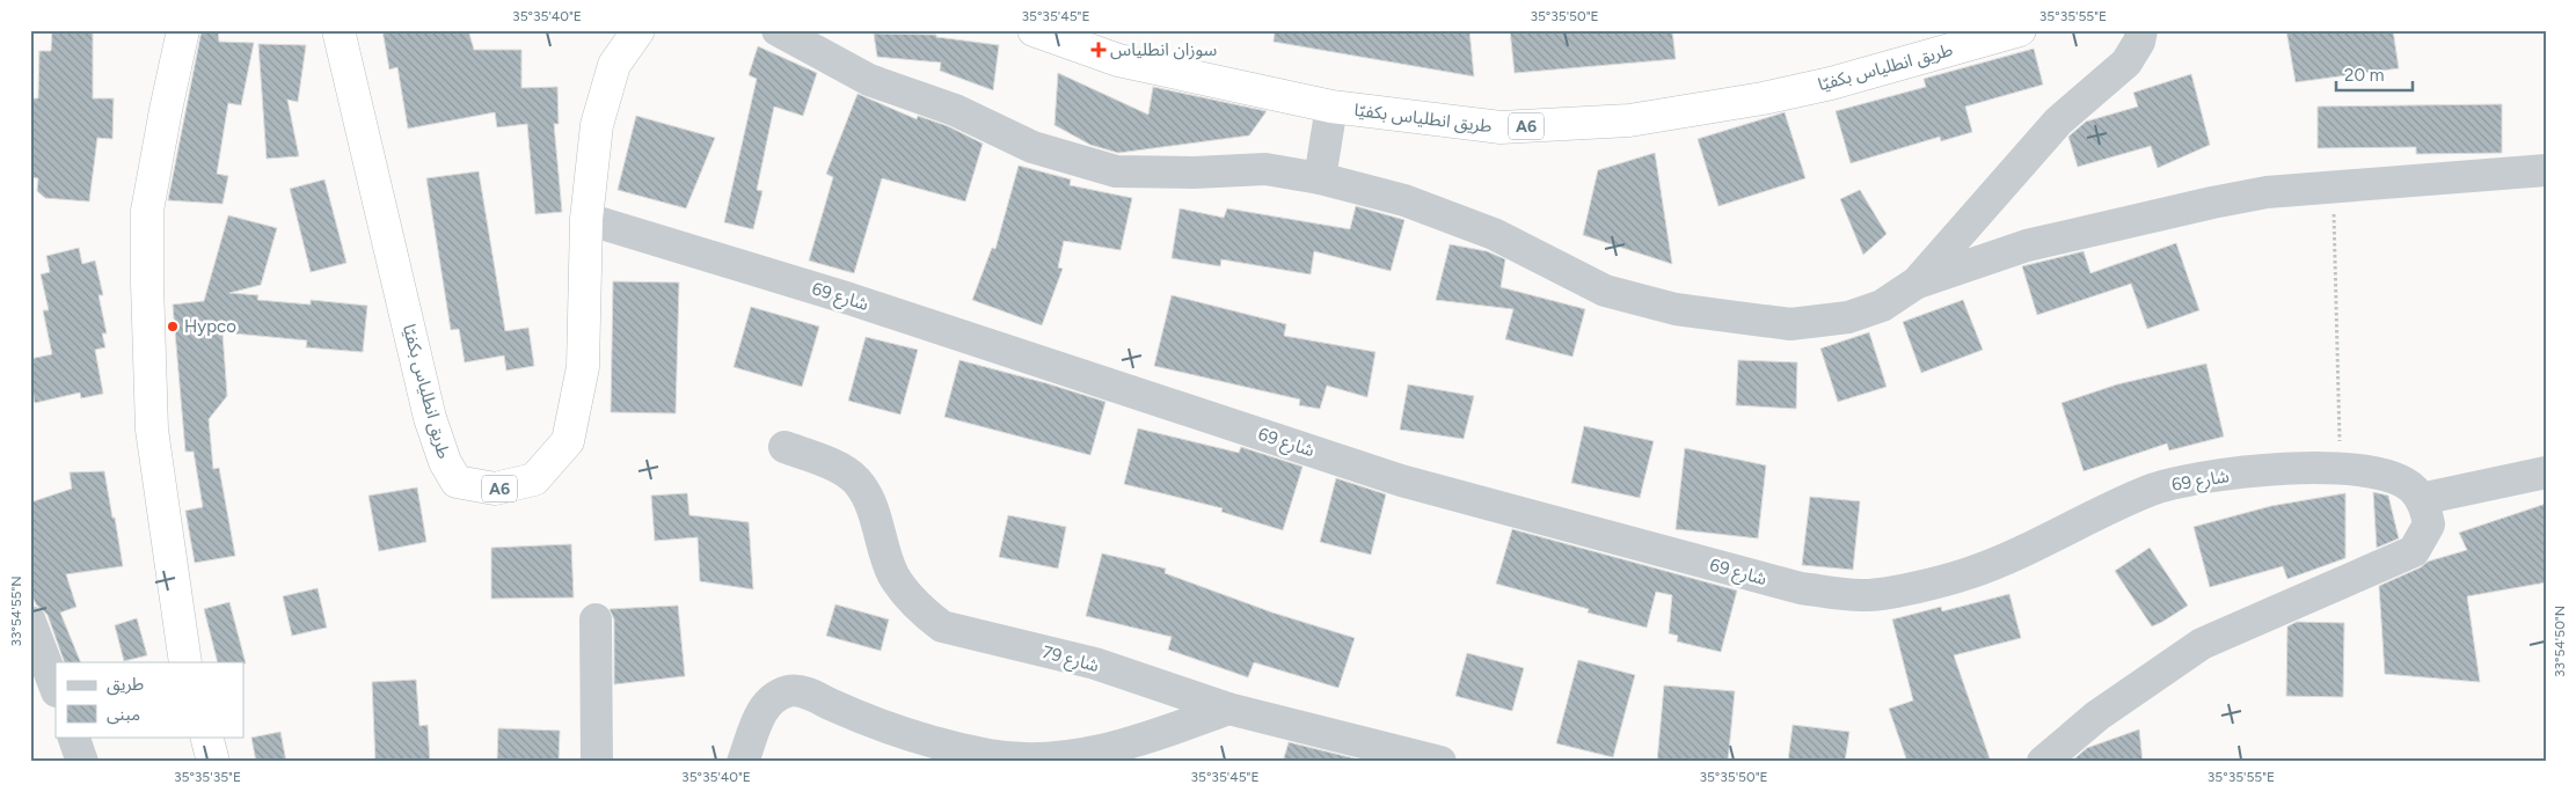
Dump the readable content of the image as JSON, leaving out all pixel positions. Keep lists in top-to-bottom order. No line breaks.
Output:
{"streets":{"highway":["طريق انطلياس بكفيّا","A6"],"street":["شارع 69","شارع 79"]},"crossings":[["طريق انطلياس بكفيّا","شارع 69"]],"places":{"health":["سوزان انطلياس"],"other":["Hypco"]},"legend":["طريق","مبنى"],"scale_bar":"20 m","coordinates":["35°35'40\"E","35°35'45\"E","35°35'50\"E","35°35'55\"E","33°54'55\"N","33°54'50\"N","35°35'35\"E"]}
